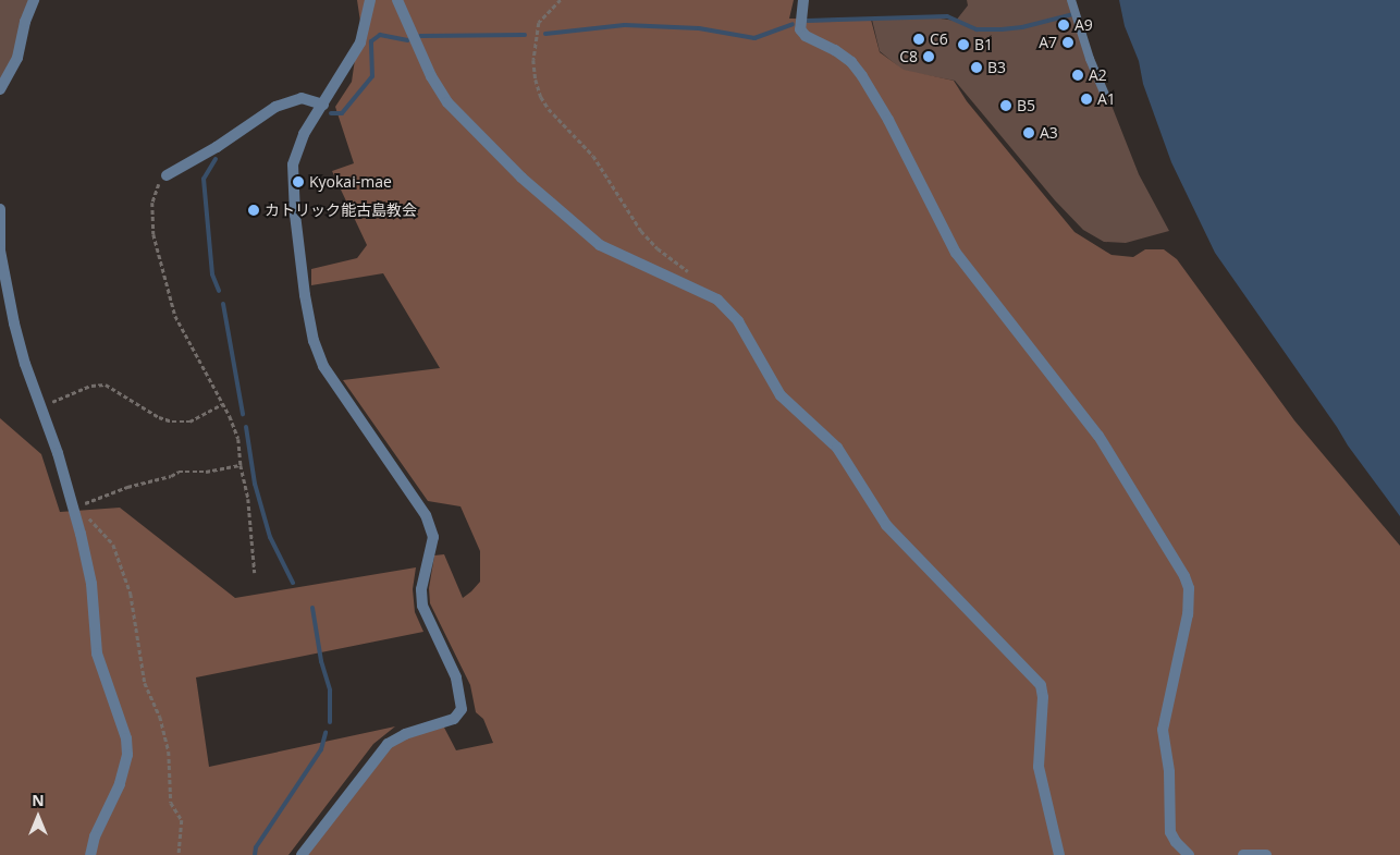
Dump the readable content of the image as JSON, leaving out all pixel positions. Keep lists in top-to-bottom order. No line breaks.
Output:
{"places":["A9","C6","A7","B1","C8","B3","A2","A1","B5","A3","Kyokai-mae","カトリック能古島教会"],"north":"top"}
